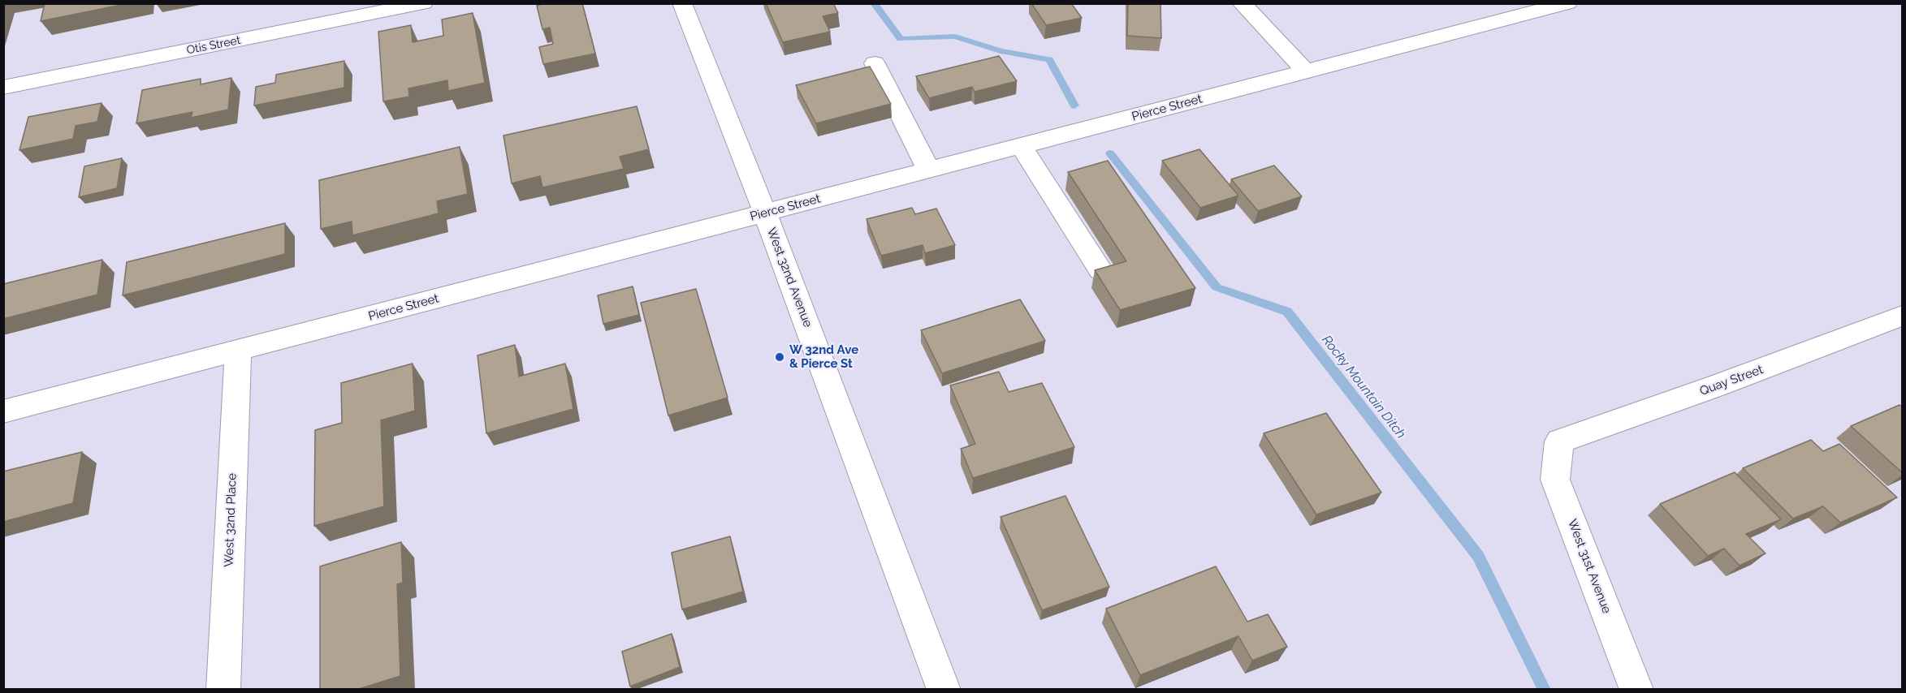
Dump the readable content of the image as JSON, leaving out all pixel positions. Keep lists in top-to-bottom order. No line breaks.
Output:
{"streets":{"street":["Otis Street","Pierce Street","West 32nd Avenue","Quay Street","West 32nd Place","West 31st Avenue"]},"crossings":[["Pierce Street","West 32nd Avenue"],["Pierce Street","West 32nd Place"],["Quay Street","West 31st Avenue"]],"water":["Rocky Mountain Ditch"],"places":["W 32nd Ave & Pierce St"]}
